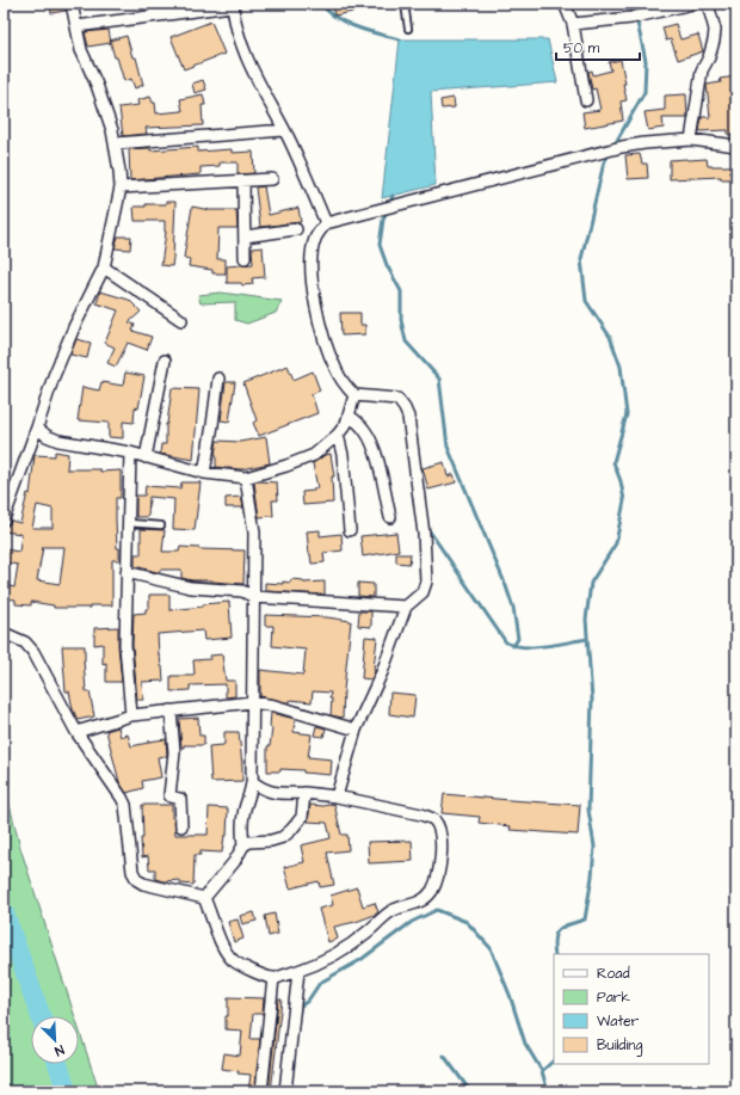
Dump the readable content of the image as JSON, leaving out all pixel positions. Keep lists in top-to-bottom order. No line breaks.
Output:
{"legend":["Road","Park","Water","Building"],"scale_bar":"50 m","north":"bottom right"}
